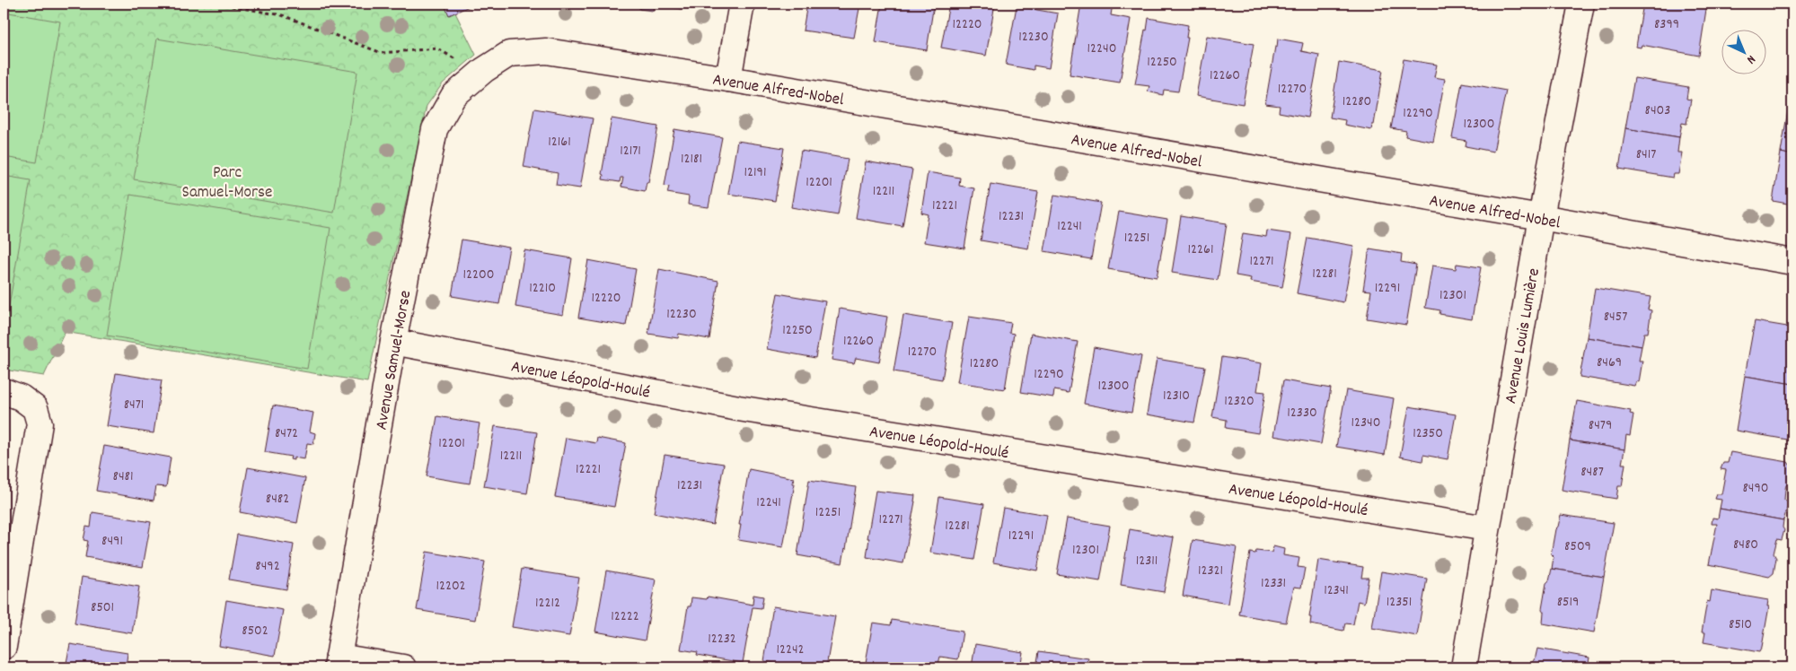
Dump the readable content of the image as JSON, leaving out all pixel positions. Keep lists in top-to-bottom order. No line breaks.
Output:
{"streets":{"street":["Avenue Alfred-Nobel","Avenue Louis Lumière","Avenue Samuel-Morse","Avenue Léopold-Houlé"]},"crossings":[["Avenue Alfred-Nobel","Avenue Louis Lumière"],["Avenue Alfred-Nobel","Avenue Samuel-Morse"],["Avenue Louis Lumière","Avenue Léopold-Houlé"],["Avenue Samuel-Morse","Avenue Léopold-Houlé"]],"parks":["Parc Samuel-Morse"],"house_numbers":["12220","8399","12230","12240","12250","12260","12270","12280","8403","12290","12300","12161","12171","8417","12181","12191","12201","12211","12221","12231","12241","12251","12261","12271","12281","12200","12210","12291","12301","12220","12230","8457","12250","12260","12270","8469","12280","12290","12300","12310","12320","8471","12330","12340","8479","8472","12350","12201","12211","12221","8487","8481","12231","8490","8482","12241","12251","12271","12281","12291","8491","8480","8509","12301","12311","8492","12321","12331","12202","12341","12351","8519","12212","8501","12222","8510","8502","12232","12242"],"north":"bottom right"}
